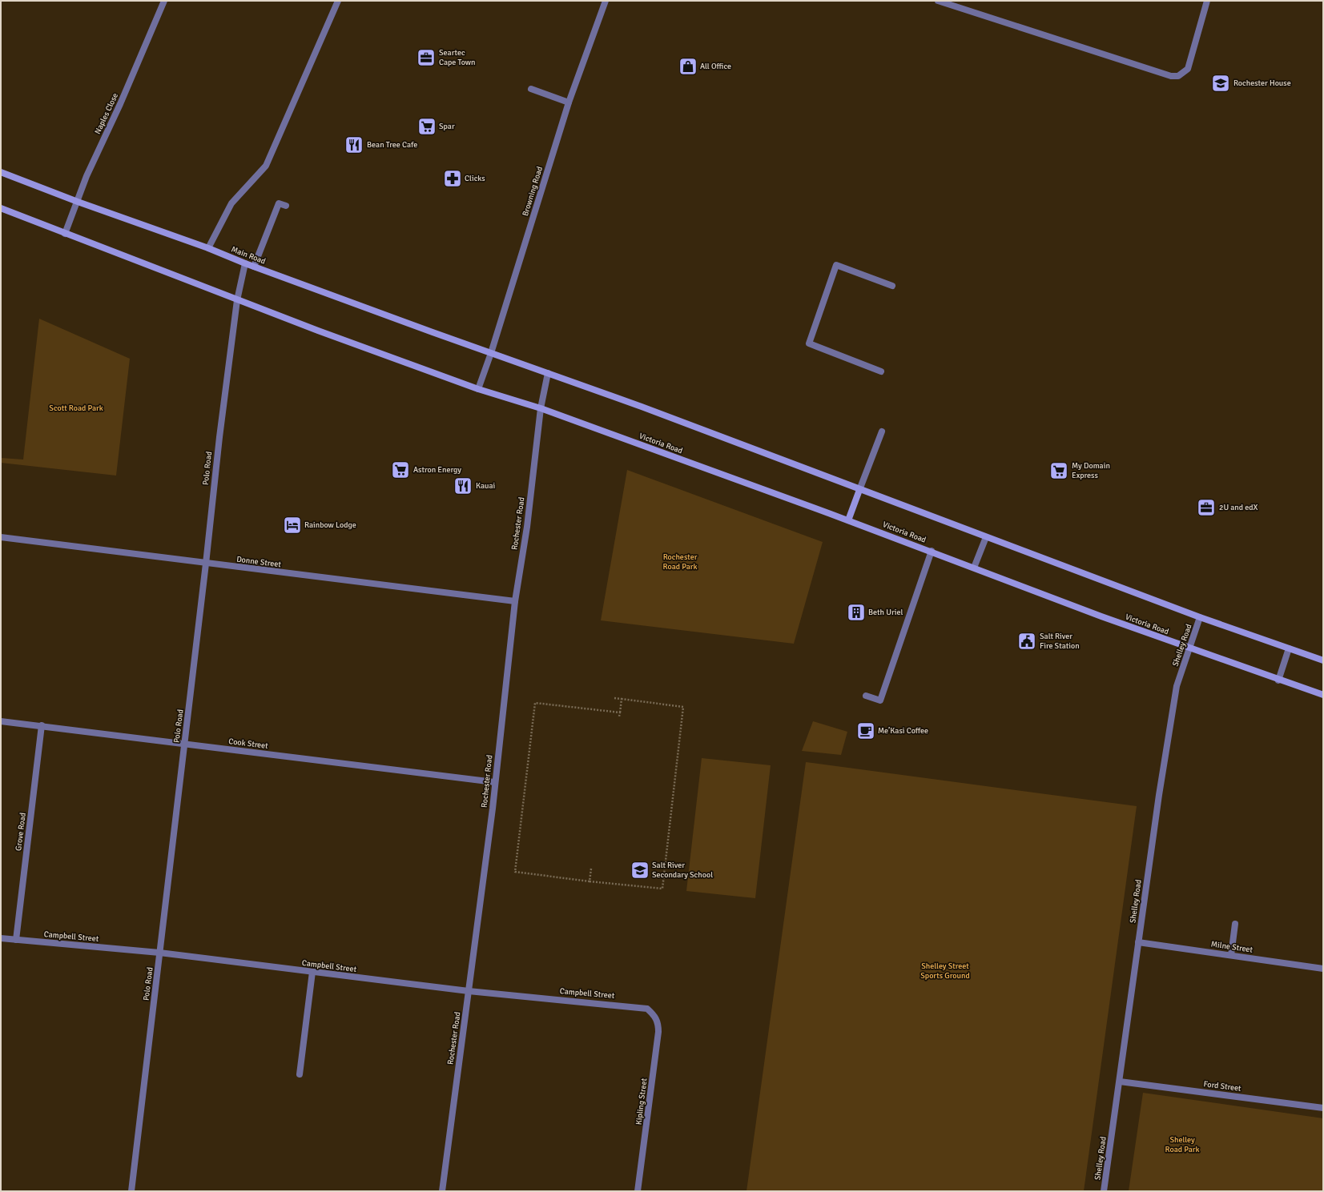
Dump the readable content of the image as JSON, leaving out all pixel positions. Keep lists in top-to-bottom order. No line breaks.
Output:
{"streets":{"main road":["Main Road","Victoria Road"],"street":["Naples Close","Browning Road","Polo Road","Rochester Road","Donne Street","Shelley Road","Cook Street","Grove Road","Campbell Street","Milne Street","Ford Street","Kipling Street"]},"crossings":[["Naples Close","Main Road"],["Browning Road","Main Road"],["Browning Road","Victoria Road"],["Main Road","Polo Road"],["Victoria Road","Rochester Road"],["Victoria Road","Shelley Road"],["Polo Road","Donne Street"],["Polo Road","Cook Street"],["Polo Road","Campbell Street"],["Rochester Road","Donne Street"],["Rochester Road","Cook Street"],["Rochester Road","Campbell Street"],["Shelley Road","Milne Street"],["Shelley Road","Ford Street"],["Cook Street","Grove Road"],["Grove Road","Campbell Street"],["Campbell Street","Kipling Street"]],"parks":["Scott Road Park","Rochester Road Park","Shelley Street Sports Ground","Shelley Road Park"],"places":{"office":["Seartec Cape Town","2U and edX"],"shop":["All Office"],"school or university":["Rochester House","Salt River Secondary School"],"supermarket":["Spar","Astron Energy","My Domain Express"],"restaurant":["Bean Tree Cafe","Kauai"],"pharmacy":["Clicks"],"hotel":["Rainbow Lodge"],"building":["Beth Uriel"],"public building":["Salt River Fire Station"],"cafe":["Me’Kasi Coffee"]}}
